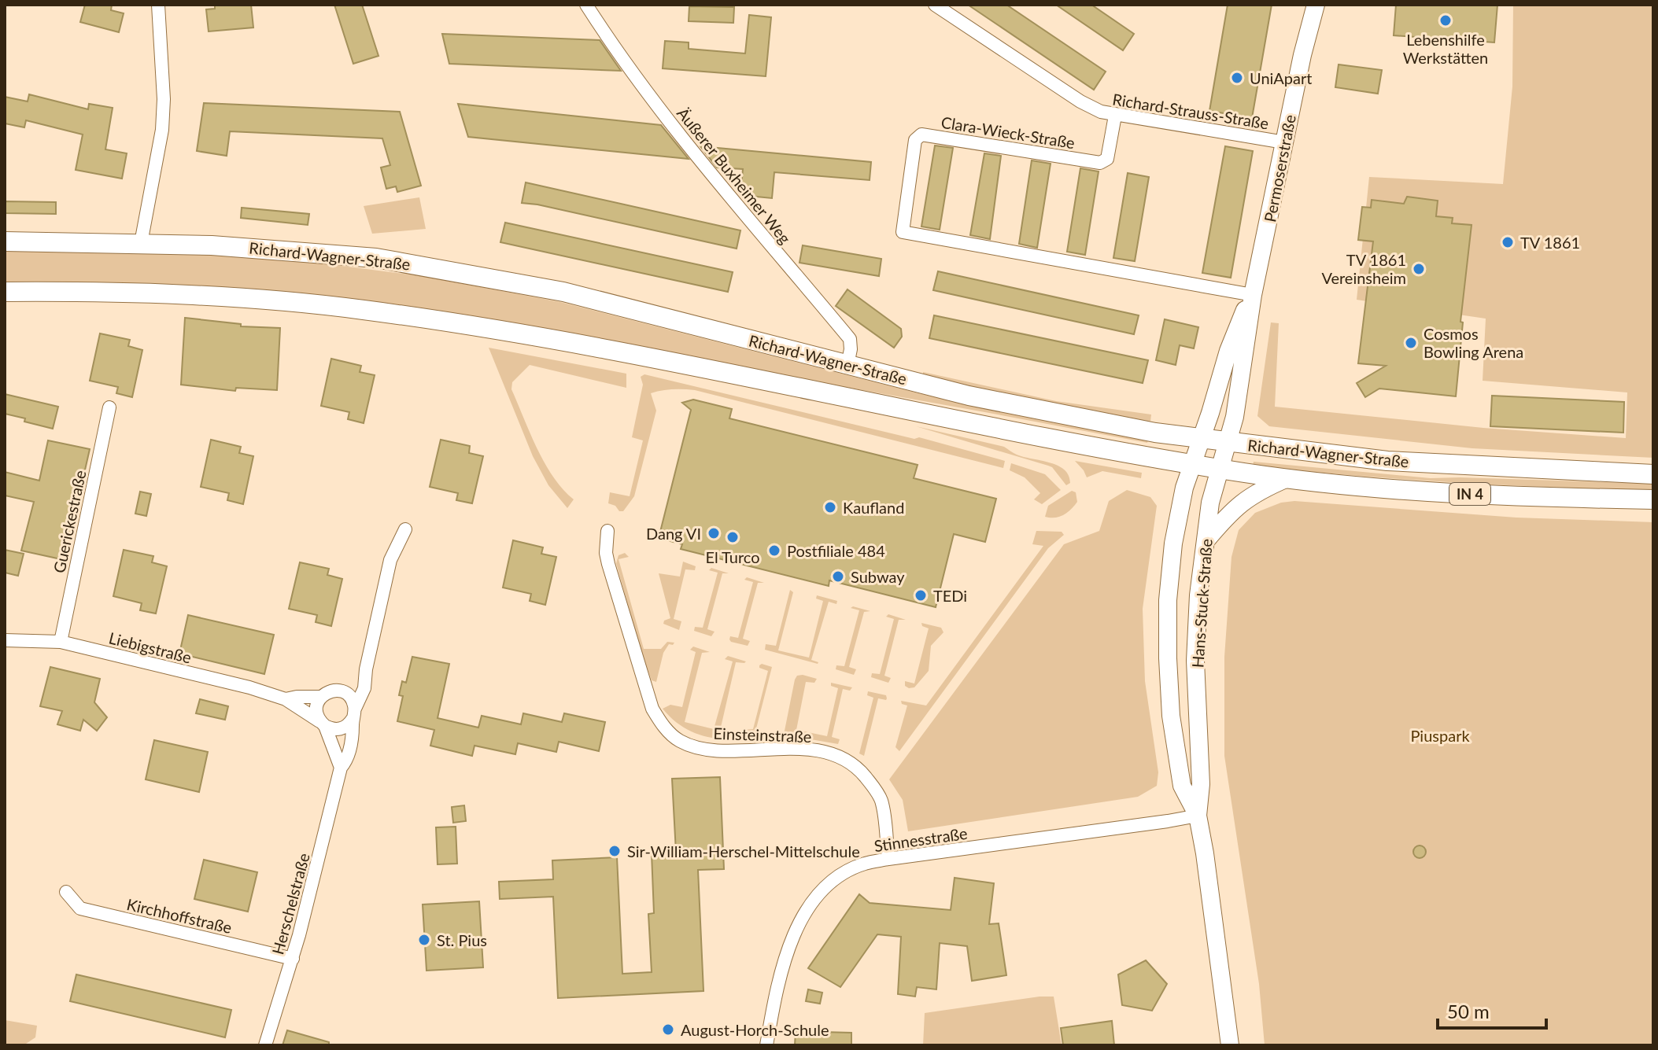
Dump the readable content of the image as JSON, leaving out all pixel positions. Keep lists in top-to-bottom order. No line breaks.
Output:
{"streets":{"main road":["Permoserstraße","Richard-Wagner-Straße","IN 4","Hans-Stuck-Straße"],"street":["Richard-Strauss-Straße","Clara-Wieck-Straße","Äußerer Buxheimer Weg","Guerickestraße","Liebigstraße","Einsteinstraße","Stinnesstraße","Herschelstraße","Kirchhoffstraße"]},"crossings":[["Richard-Strauss-Straße","Clara-Wieck-Straße"],["Richard-Strauss-Straße","Permoserstraße"],["Clara-Wieck-Straße","Permoserstraße"],["Permoserstraße","Richard-Wagner-Straße"],["Permoserstraße","Hans-Stuck-Straße"],["Äußerer Buxheimer Weg","Richard-Wagner-Straße"],["Richard-Wagner-Straße","Hans-Stuck-Straße"],["Guerickestraße","Liebigstraße"],["Hans-Stuck-Straße","Stinnesstraße"],["Liebigstraße","Herschelstraße"],["Einsteinstraße","Stinnesstraße"],["Herschelstraße","Kirchhoffstraße"]],"parks":["Piuspark"],"places":["Lebenshilfe Werkstätten","UniApart","TV 1861","TV 1861 Vereinsheim","Cosmos Bowling Arena","Kaufland","Dang VI","El Turco","Postfiliale 484","Subway","TEDi","Sir-William-Herschel-Mittelschule","St. Pius","August-Horch-Schule"],"scale_bar":"50 m"}
